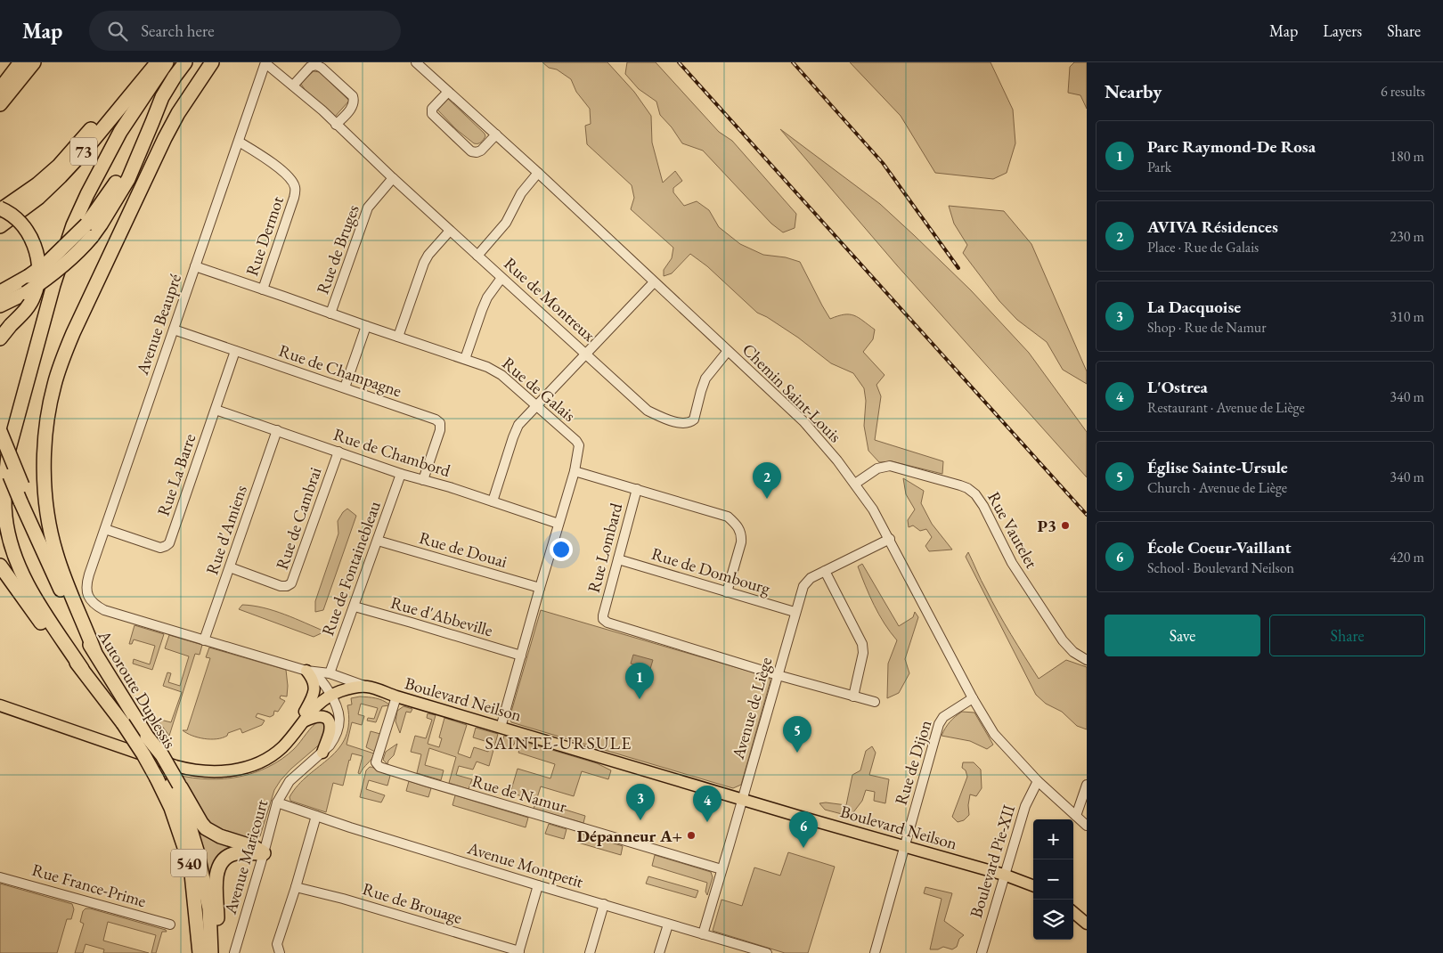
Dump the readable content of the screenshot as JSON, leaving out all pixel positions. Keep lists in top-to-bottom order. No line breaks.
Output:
{"streets":{"highway":["73","Autoroute Duplessis","540"],"main road":["Boulevard Neilson"],"street":["Rue Dermot","Rue de Bruges","Rue de Montreux","Avenue Beaupré","Rue de Champagne","Rue de Galais","Chemin Saint-Louis","Rue de Chambord","Rue La Barre","Rue de Cambrai","Rue d'Amiens","Rue Vautelet","Rue Lombard","Rue de Douai","Rue de Fontainebleau","Rue de Dombourg","Rue d'Abbeville","Avenue de Liège","Rue de Dijon","Rue de Namur","Avenue Maricourt","Boulevard Pie-XII","Avenue Montpetit","Rue France-Prime","Rue de Brouage"]},"crossings":[["Rue Dermot","Avenue Beaupré"],["Rue Dermot","Rue de Galais"],["Rue de Bruges","Rue de Montreux"],["Rue de Bruges","Rue de Galais"],["Rue de Montreux","Avenue Beaupré"],["Rue de Montreux","Chemin Saint-Louis"],["Avenue Beaupré","Rue de Champagne"],["Avenue Beaupré","Rue de Galais"],["Avenue Beaupré","Rue La Barre"],["Avenue Beaupré","Boulevard Neilson"],["Rue de Champagne","Rue de Chambord"],["Rue de Champagne","Rue La Barre"],["Chemin Saint-Louis","Rue Vautelet"],["Chemin Saint-Louis","Avenue de Liège"],["Chemin Saint-Louis","Rue de Dijon"],["Chemin Saint-Louis","Boulevard Pie-XII"],["Rue de Chambord","Rue La Barre"],["Rue de Chambord","Rue de Cambrai"],["Rue de Chambord","Rue d'Amiens"],["Rue de Chambord","Rue de Fontainebleau"],["Rue de Cambrai","Rue d'Amiens"],["Rue d'Amiens","Boulevard Neilson"],["Rue Lombard","Rue de Dombourg"],["Rue Lombard","Avenue de Liège"],["Rue de Douai","Rue de Fontainebleau"],["Rue de Fontainebleau","Rue d'Abbeville"],["Rue de Fontainebleau","Boulevard Neilson"],["Rue de Dombourg","Avenue de Liège"],["Boulevard Neilson","Avenue de Liège"],["Boulevard Neilson","Rue de Dijon"],["Boulevard Neilson","Rue de Namur"],["Boulevard Neilson","Avenue Maricourt"],["Boulevard Neilson","Boulevard Pie-XII"],["Avenue de Liège","Rue de Namur"],["Avenue de Liège","Avenue Montpetit"],["Avenue Maricourt","Avenue Montpetit"]],"districts":["SAINTE-URSULE"],"places":["P3","Dépanneur A+"],"page":{"header":"Map","search":"Search here","nav":["Map","Layers","Share"],"heading":["Nearby","6 results"],"list":[{"mark":"1","name":"Parc Raymond-De Rosa","note":"Park","value":"180 m"},{"mark":"2","name":"AVIVA Résidences","note":"Place · Rue de Galais","value":"230 m"},{"mark":"3","name":"La Dacquoise","note":"Shop · Rue de Namur","value":"310 m"},{"mark":"4","name":"L'Ostrea","note":"Restaurant · Avenue de Liège","value":"340 m"},{"mark":"5","name":"Église Sainte-Ursule","note":"Church · Avenue de Liège","value":"340 m"},{"mark":"6","name":"École Coeur-Vaillant","note":"School · Boulevard Neilson","value":"420 m"}],"pins":["2","1","5","3","4","6"],"buttons":["Save","Share"],"map_buttons":["+","−"]}}
